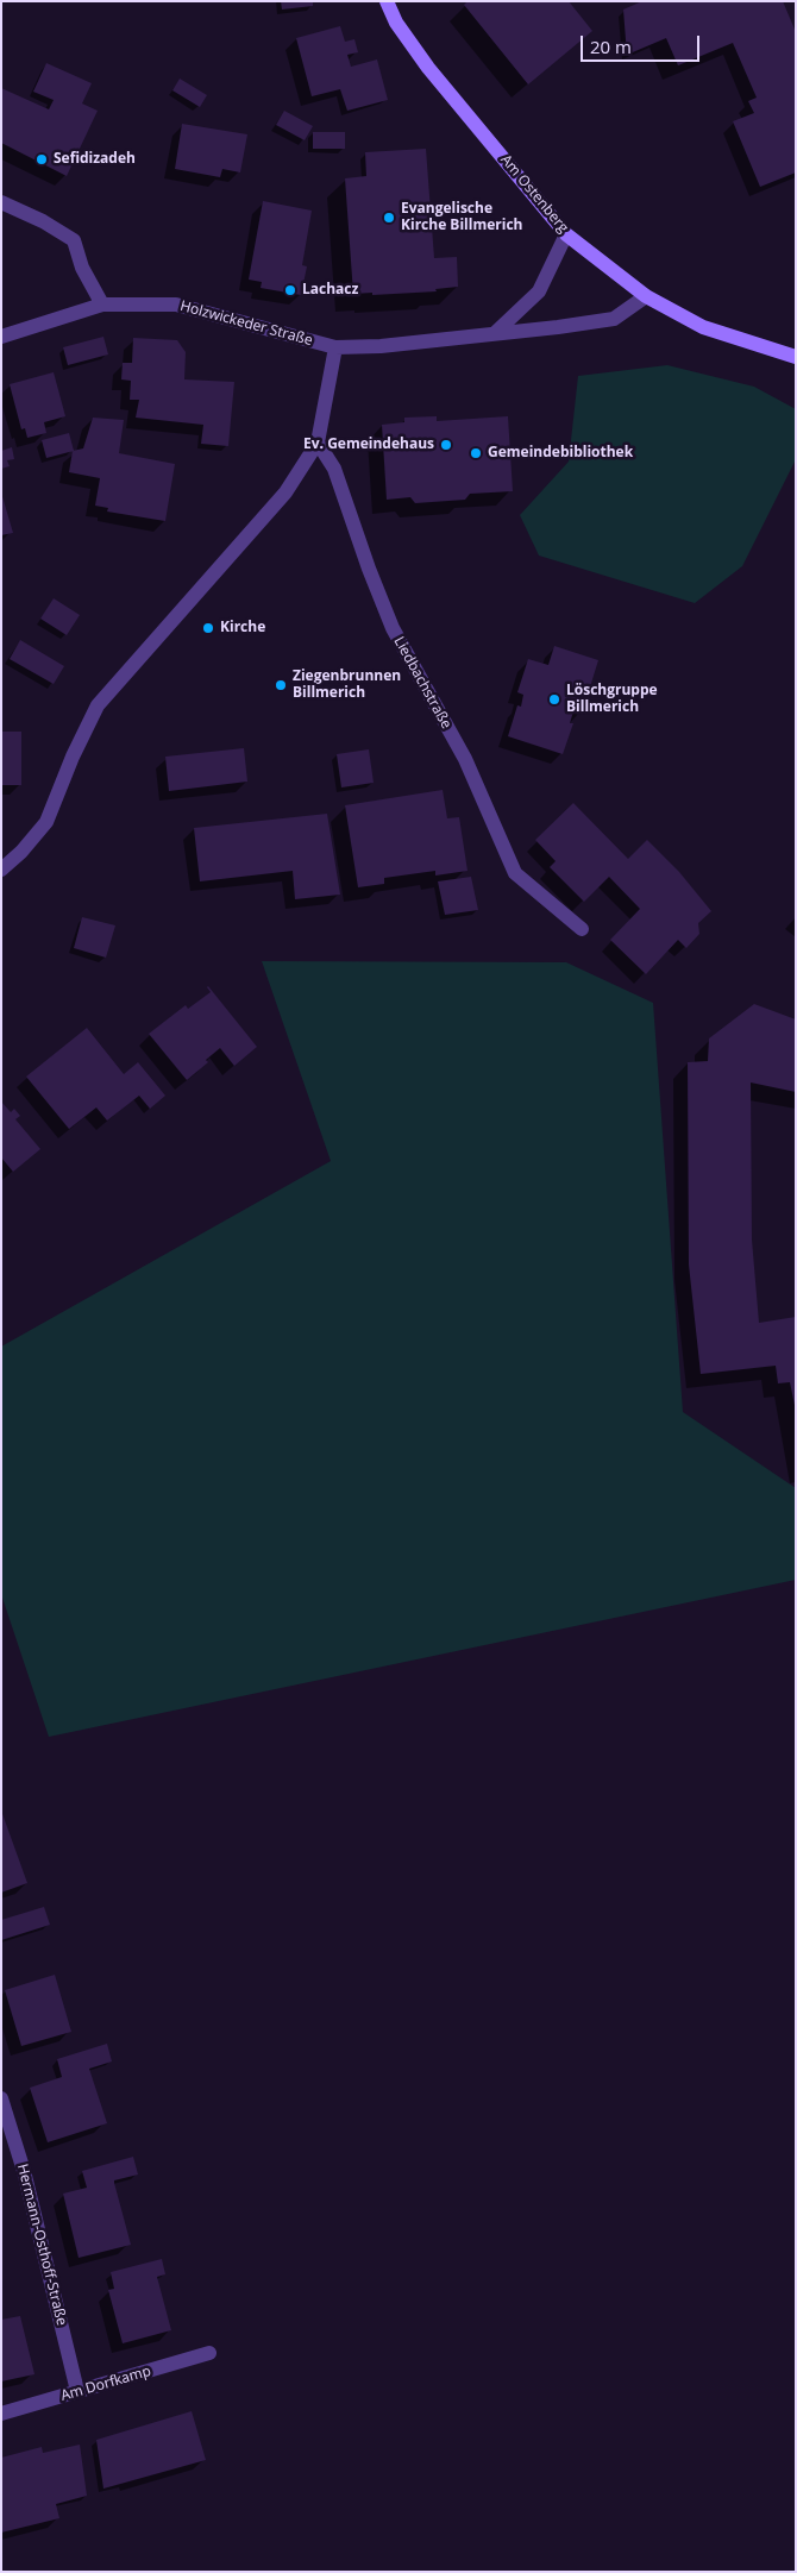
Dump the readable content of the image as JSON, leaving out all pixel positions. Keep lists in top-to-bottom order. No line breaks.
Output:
{"streets":{"street":["Am Ostenberg","Holzwickeder Straße","Liedbachstraße","Hermann-Osthoff-Straße","Am Dorfkamp"]},"crossings":[["Am Ostenberg","Holzwickeder Straße"],["Hermann-Osthoff-Straße","Am Dorfkamp"]],"places":["Sefidizadeh","Evangelische Kirche Billmerich","Lachacz","Ev. Gemeindehaus","Gemeindebibliothek","Kirche","Ziegenbrunnen Billmerich","Löschgruppe Billmerich"],"scale_bar":"20 m"}
